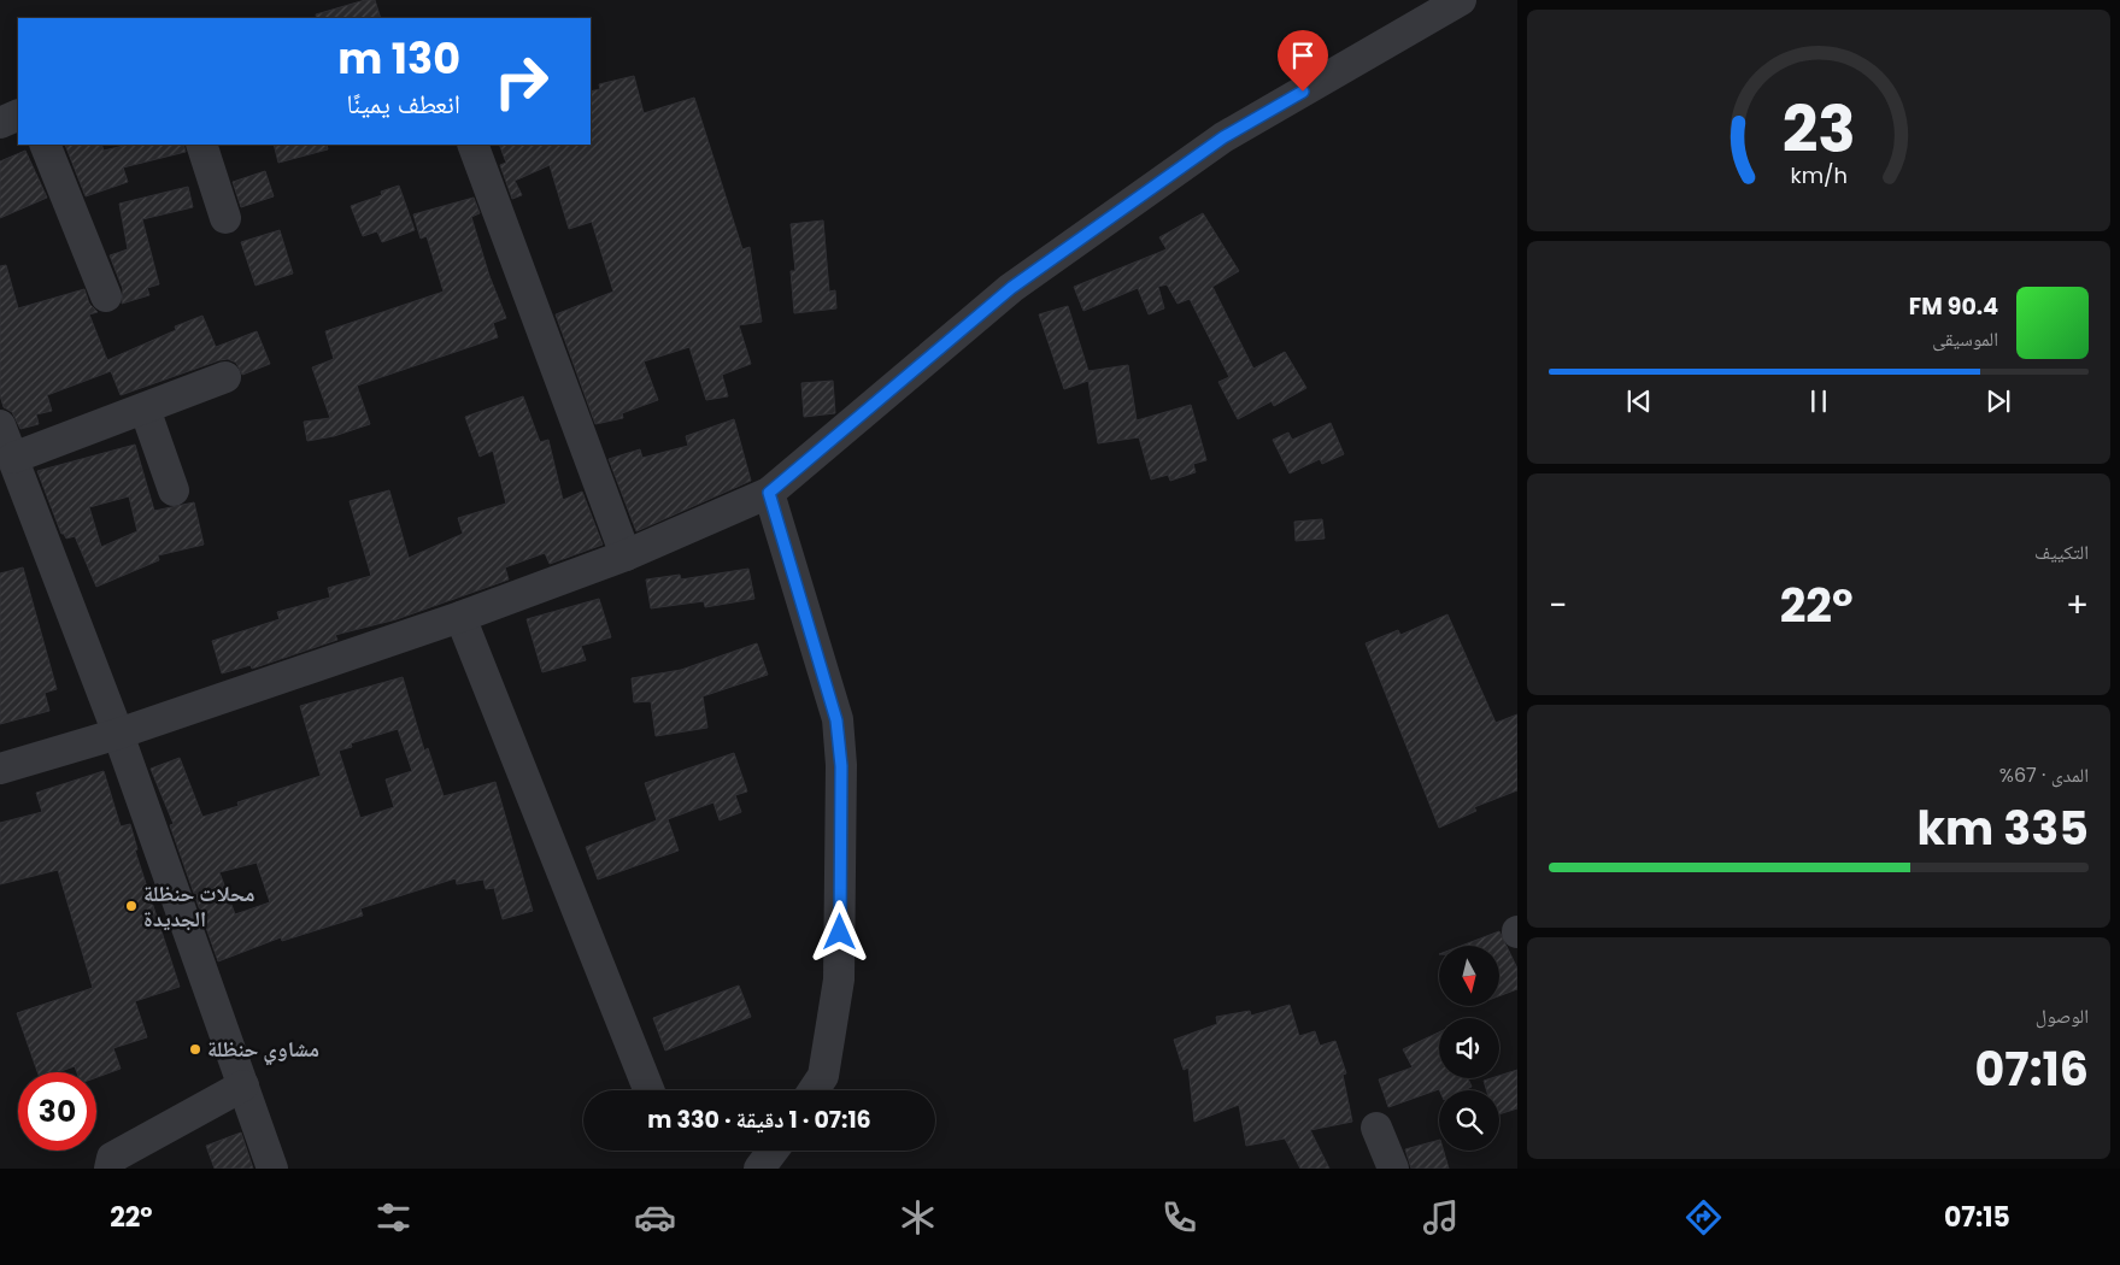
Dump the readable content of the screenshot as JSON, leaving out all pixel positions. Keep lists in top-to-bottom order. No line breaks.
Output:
{"places":["محلات حنظلة الجديدة","مشاوي حنظلة"],"north":"bottom","page":{"turn":["130 m","انعطف يمينًا"],"song":["90.4 FM","الموسيقى"],"tile":["التكييف",["المدى · 67%","335 km"],["الوصول","07:16"]],"heat":["−","22°","+"],"limit":"30","trip":"07:16 · 1 دقيقة · 330 m","tabs":["07:15","22°"],"gauge":["23","km/h"]}}
